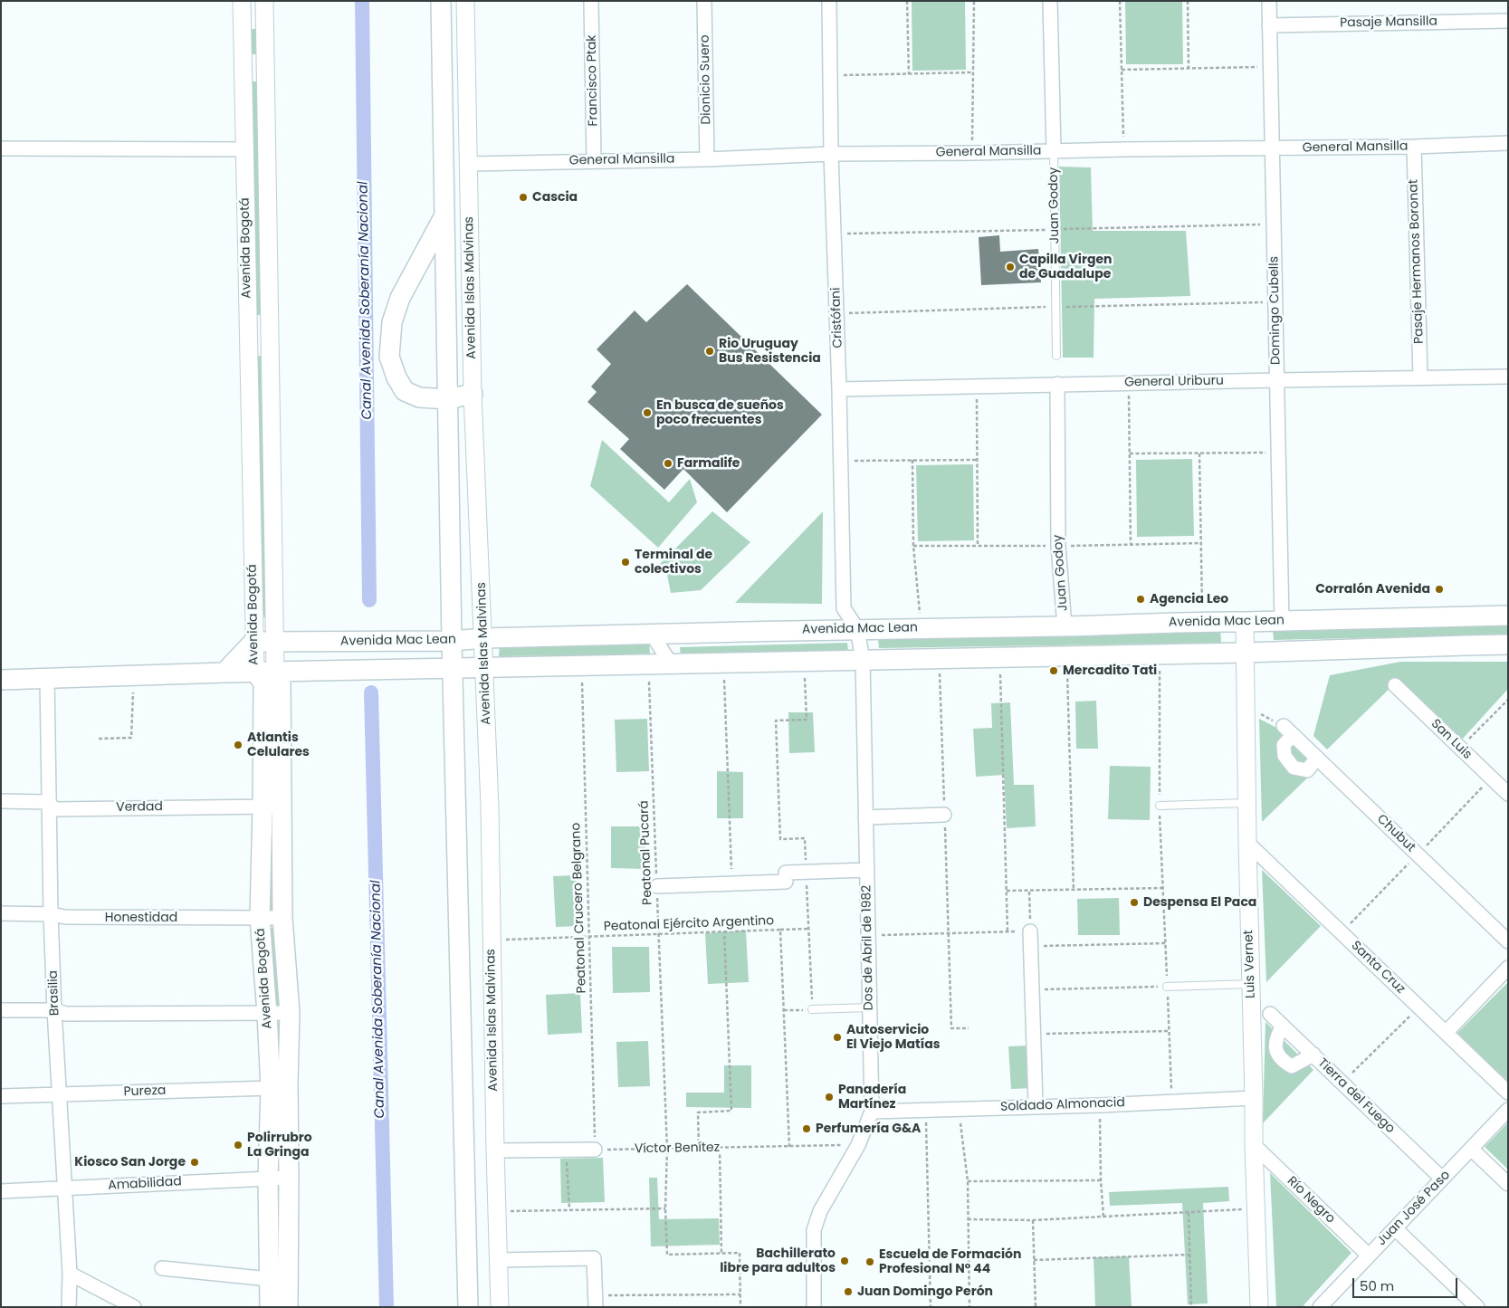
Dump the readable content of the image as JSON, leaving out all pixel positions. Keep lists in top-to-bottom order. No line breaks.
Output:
{"streets":{"main road":["Avenida Bogotá","Avenida Islas Malvinas","Avenida Mac Lean"],"street":["Pasaje Mansilla","Dionicio Suero","Francisco Ptak","General Mansilla","Juan Godoy","Pasaje Hermanos Boronat","Domingo Cubells","Cristófani","General Uriburu","San Luis","Verdad","Chubut","Honestidad","Dos de Abril de 1982","Luis Vernet","Santa Cruz","Brasilia","Pureza","Tierra del Fuego","Soldado Almonacid","Amabilidad","Río Negro","Juan José Paso"],"path":["Peatonal Pucará","Peatonal Crucero Belgrano","Peatonal Ejército Argentino","Víctor Benítez"]},"crossings":[["Pasaje Mansilla","Domingo Cubells"],["Dionicio Suero","General Mansilla"],["Francisco Ptak","General Mansilla"],["General Mansilla","Juan Godoy"],["General Mansilla","Pasaje Hermanos Boronat"],["General Mansilla","Avenida Islas Malvinas"],["General Mansilla","Domingo Cubells"],["General Mansilla","Cristófani"],["Juan Godoy","General Uriburu"],["Juan Godoy","Avenida Mac Lean"],["Avenida Bogotá","Avenida Mac Lean"],["Avenida Bogotá","Verdad"],["Avenida Bogotá","Honestidad"],["Avenida Bogotá","Pureza"],["Avenida Bogotá","Amabilidad"],["Pasaje Hermanos Boronat","General Uriburu"],["Avenida Islas Malvinas","Avenida Mac Lean"],["Avenida Islas Malvinas","Peatonal Ejército Argentino"],["Domingo Cubells","General Uriburu"],["Domingo Cubells","Avenida Mac Lean"],["Cristófani","General Uriburu"],["Cristófani","Avenida Mac Lean"],["Cristófani","Dos de Abril de 1982"],["Avenida Mac Lean","Dos de Abril de 1982"],["Avenida Mac Lean","Luis Vernet"],["Verdad","Brasilia"],["Peatonal Pucará","Peatonal Ejército Argentino"],["Peatonal Pucará","Víctor Benítez"],["Peatonal Crucero Belgrano","Peatonal Ejército Argentino"],["Peatonal Crucero Belgrano","Víctor Benítez"],["Honestidad","Brasilia"],["Peatonal Ejército Argentino","Víctor Benítez"],["Dos de Abril de 1982","Soldado Almonacid"],["Dos de Abril de 1982","Víctor Benítez"],["Luis Vernet","Santa Cruz"],["Luis Vernet","Soldado Almonacid"],["Luis Vernet","Río Negro"],["Brasilia","Pureza"],["Brasilia","Amabilidad"],["Tierra del Fuego","Juan José Paso"],["Río Negro","Juan José Paso"]],"water":["Canal Avenida Soberanía Nacional"],"places":["Cascia","Capilla Virgen de Guadalupe","Rio Uruguay Bus Resistencia","En busca de sueños poco frecuentes","Farmalife","Terminal de colectivos","Corralón Avenida","Agencia Leo","Mercadito Tati","Atlantis Celulares","Despensa El Paca","Autoservicio El Viejo Matías","Panadería Martínez","Perfumería G&A","Polirrubro La Gringa","Kiosco San Jorge","Bachillerato libre para adultos","Escuela de Formación Profesional N° 44","Juan Domingo Perón"],"scale_bar":"50 m"}
